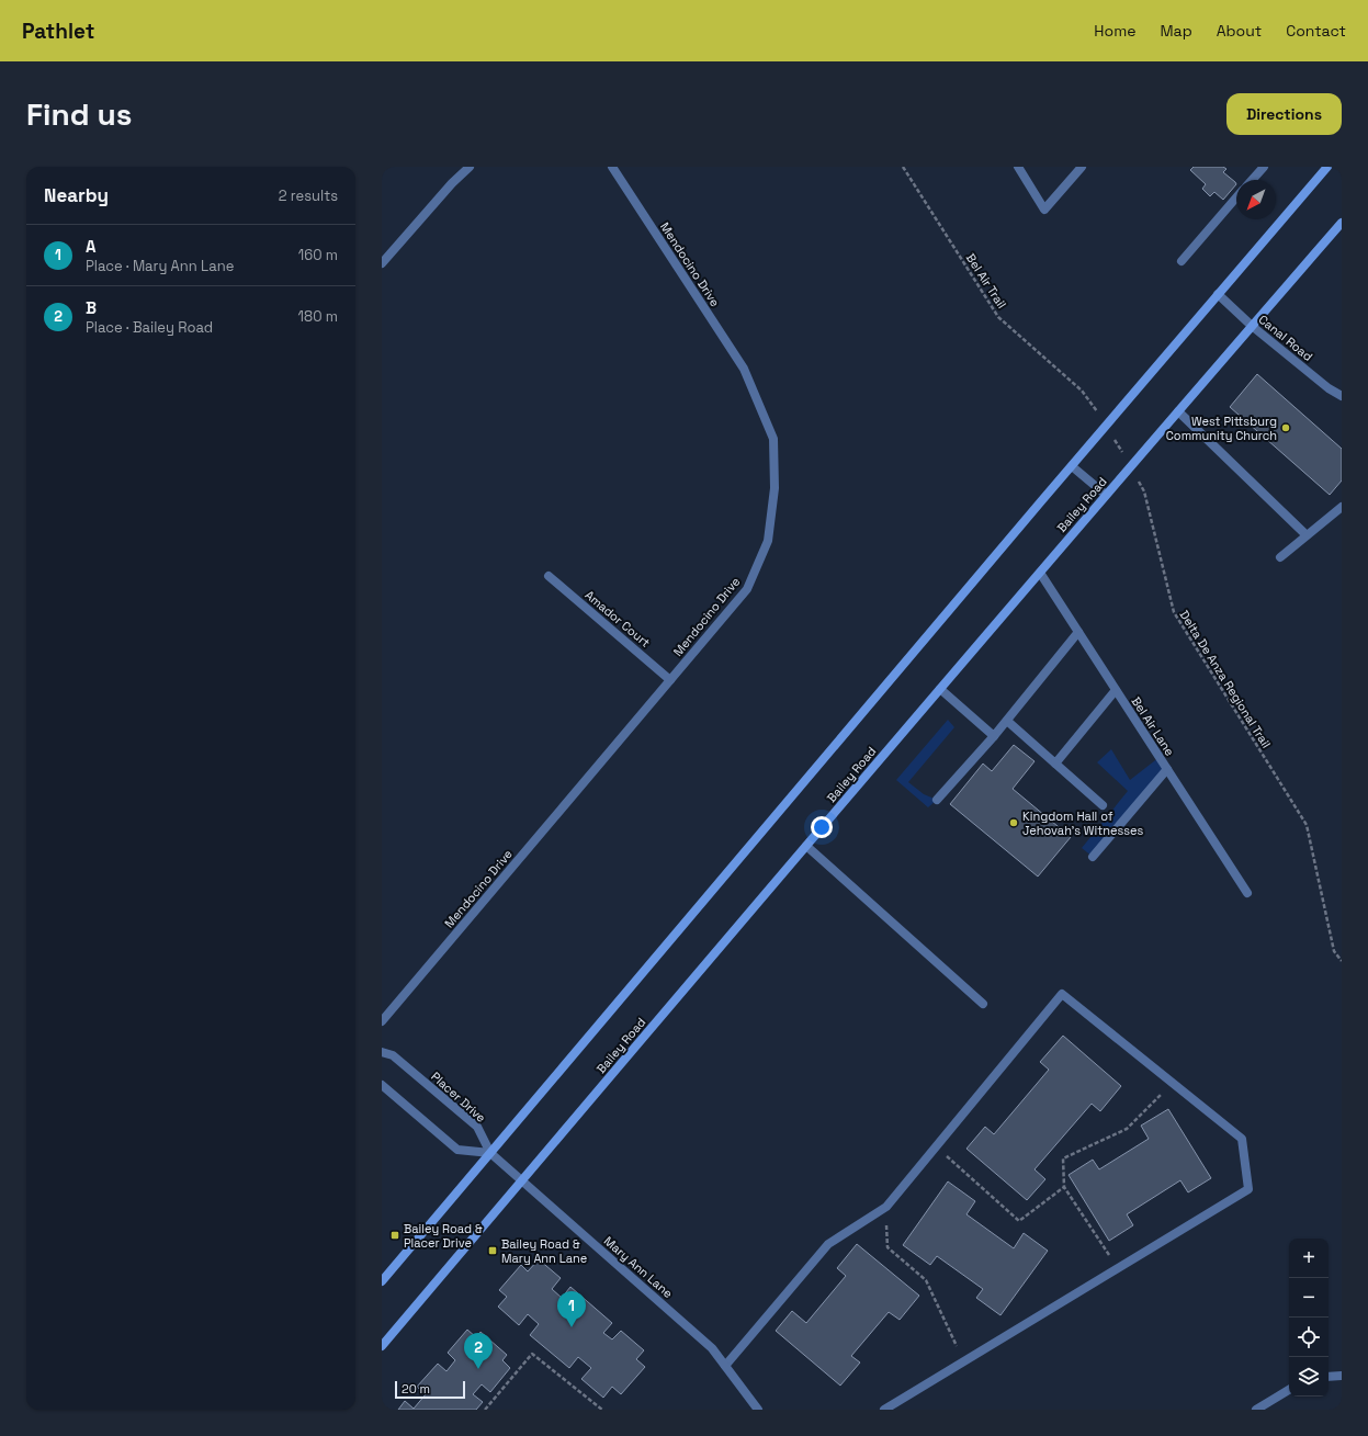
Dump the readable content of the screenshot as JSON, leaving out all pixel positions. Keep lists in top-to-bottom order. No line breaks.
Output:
{"streets":{"main road":["Bailey Road"],"street":["Mendocino Drive","Canal Road","Amador Court","Bel Air Lane","Placer Drive","Mary Ann Lane"],"path":["Bel Air Trail","Delta De Anza Regional Trail"]},"crossings":[["Mendocino Drive","Amador Court"],["Bel Air Trail","Delta De Anza Regional Trail"],["Canal Road","Bailey Road"],["Bailey Road","Delta De Anza Regional Trail"],["Bailey Road","Bel Air Lane"],["Bailey Road","Mary Ann Lane"],["Placer Drive","Mary Ann Lane"]],"places":{"other":["West Pittsburg Community Church","Kingdom Hall of Jehovah's Witnesses"],"transit":["Bailey Road & Placer Drive","Bailey Road & Mary Ann Lane"]},"scale_bar":"20 m","north":"bottom left","page":{"header":"Pathlet","nav":["Home","Map","About","Contact"],"buttons":"Directions","title":"Find us","heading":["Nearby","2 results"],"list":[{"mark":"1","name":"A","note":"Place · Mary Ann Lane","value":"160 m"},{"mark":"2","name":"B","note":"Place · Bailey Road","value":"180 m"}],"map_buttons":["+","−"],"pins":["1","2"],"scale":"20 m"}}
